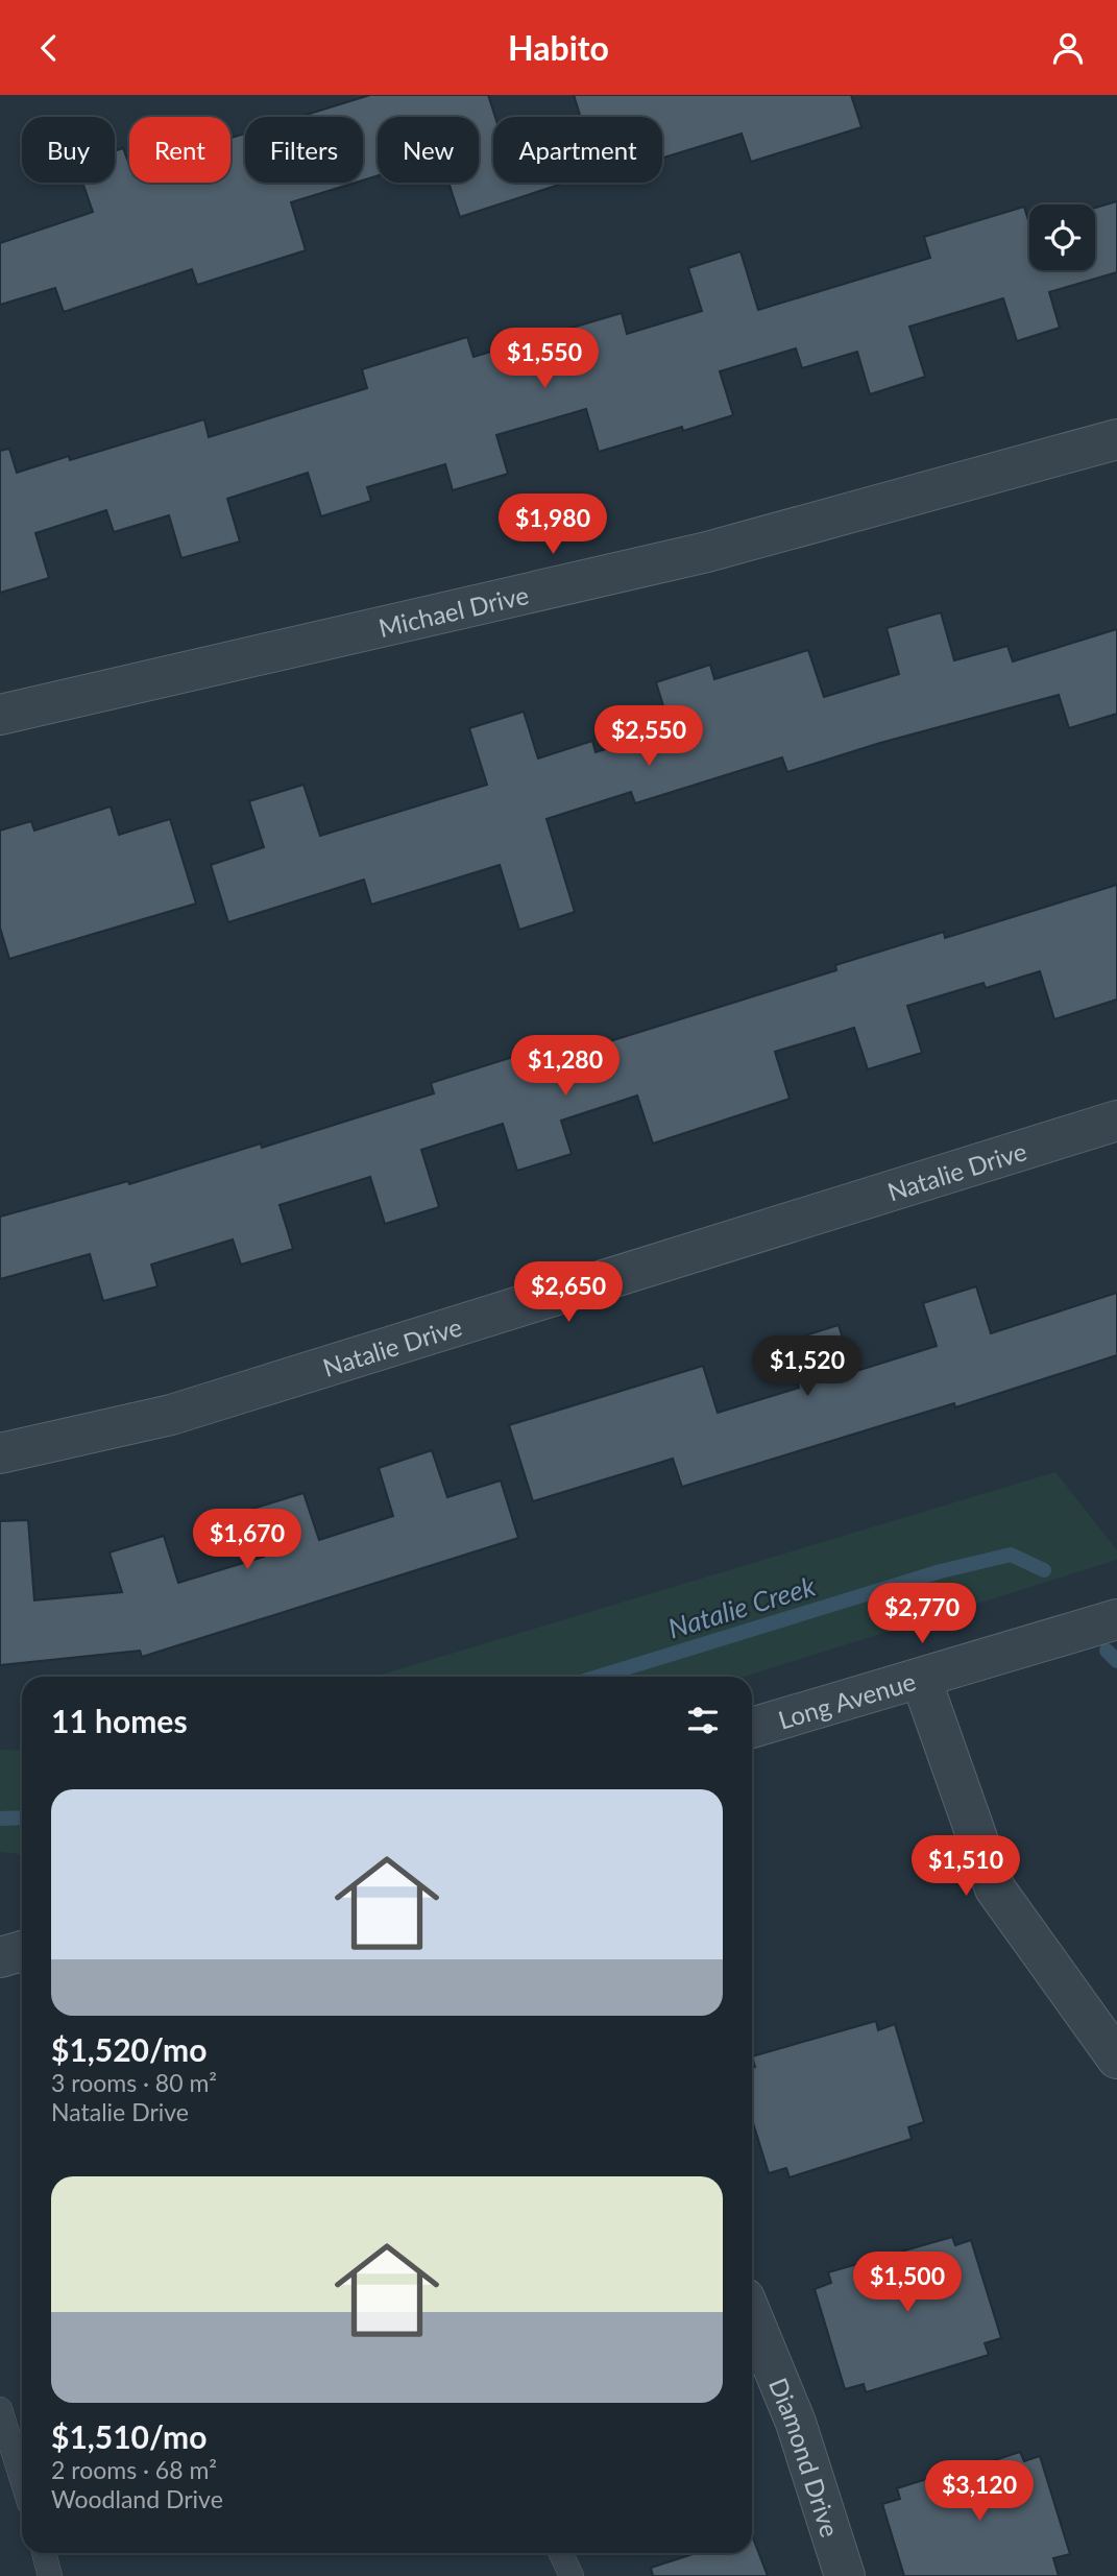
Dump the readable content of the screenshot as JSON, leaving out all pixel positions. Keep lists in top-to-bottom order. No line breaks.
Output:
{"streets":{"street":["Michael Drive","Natalie Drive","Long Avenue","Diamond Drive"]},"water":["Natalie Creek"],"page":{"header":"Habito","chip":["Buy","Rent","Filters","New","Apartment"],"price":["$1,550","$1,980","$2,550","$1,280","$2,650","$1,520","$1,670","$2,770","$1,510","$1,500","$3,120"],"heading":"11 homes","list":[{"name":"$1,520/mo","note":"3 rooms · 80 m² · Natalie Drive"},{"name":"$1,510/mo","note":"2 rooms · 68 m² · Woodland Drive"}]}}
